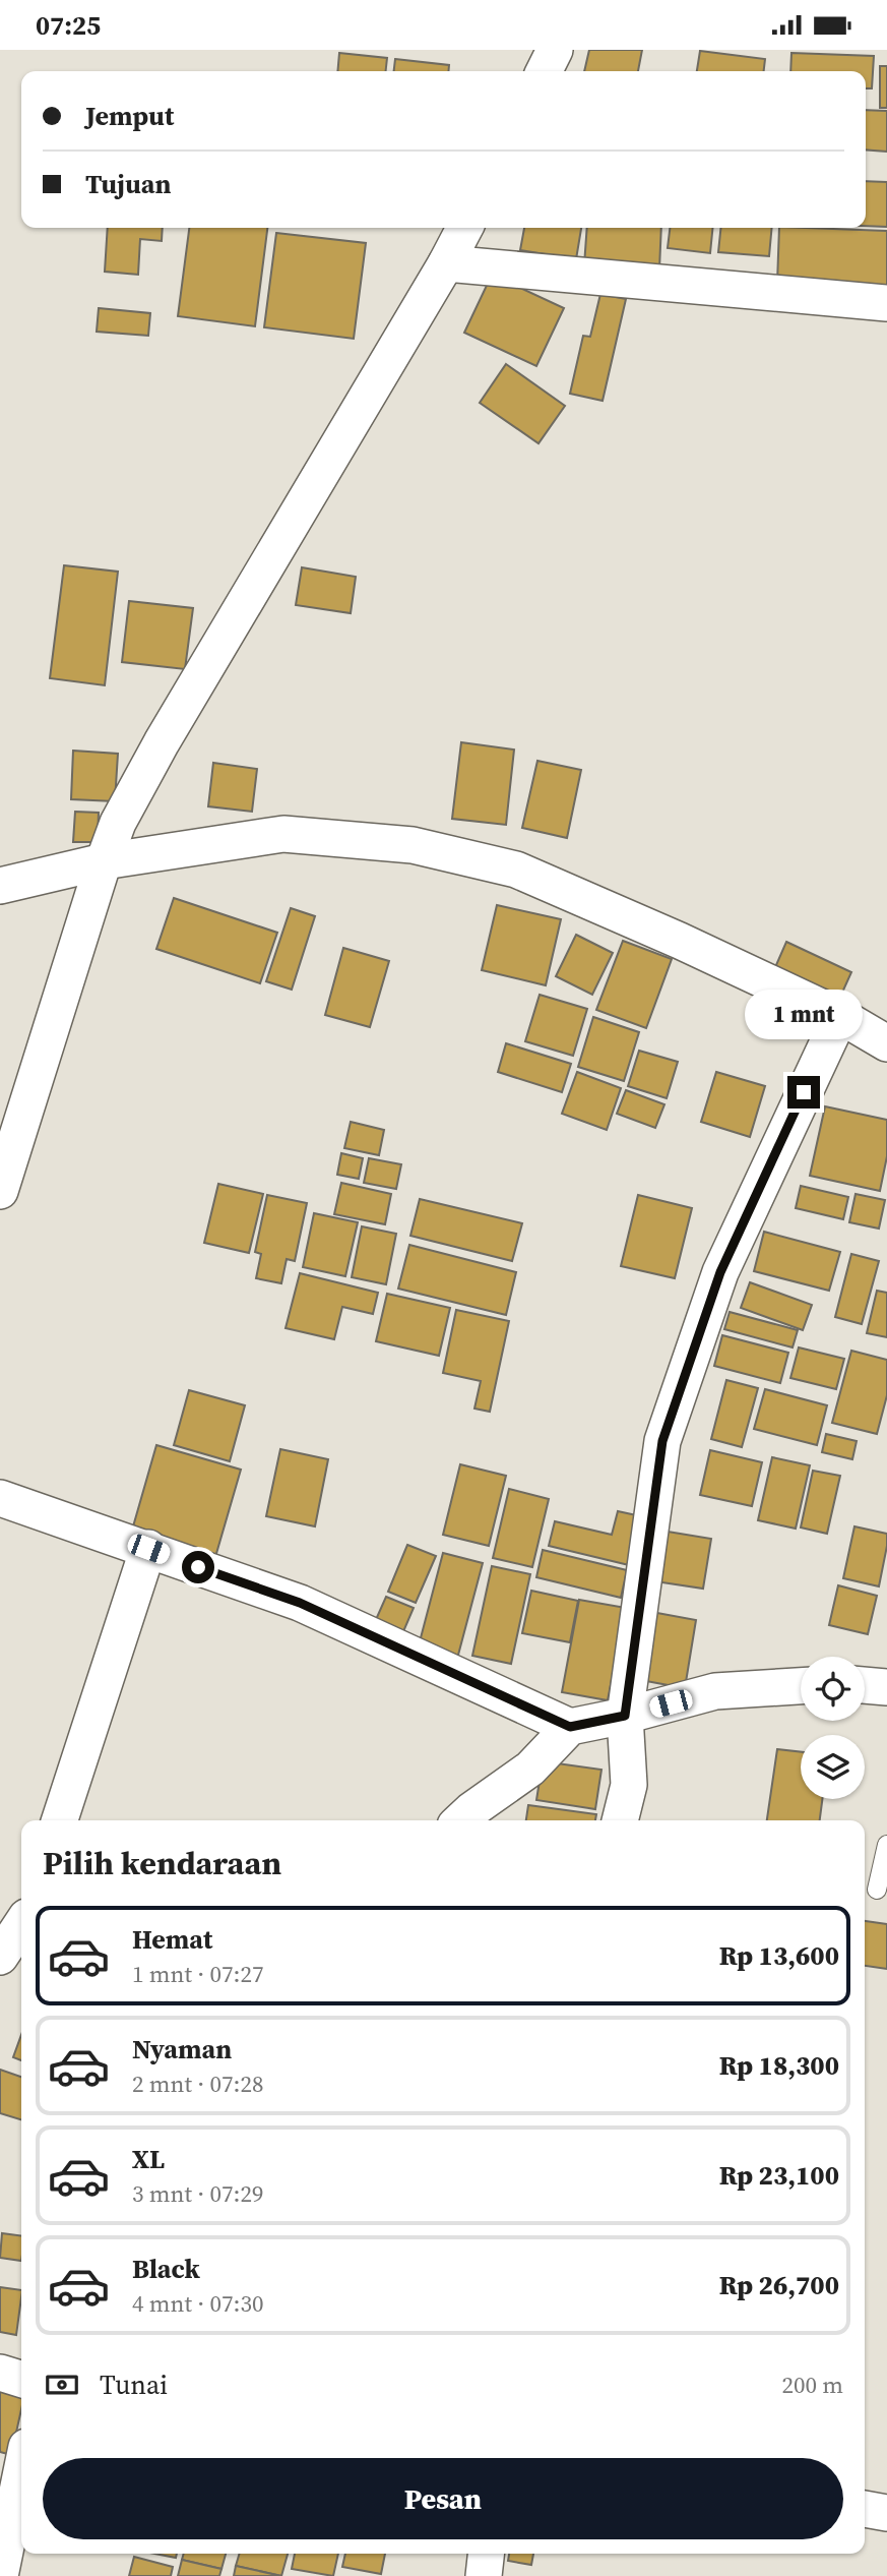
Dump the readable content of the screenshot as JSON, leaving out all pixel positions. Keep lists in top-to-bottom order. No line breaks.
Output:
{"page":{"status":"07:25","banner":["Jemput","Tujuan"],"bubble":"1 mnt","heading":"Pilih kendaraan","list":[{"name":"Hemat","note":"1 mnt · 07:27","value":"Rp 13,600"},{"name":"Nyaman","note":"2 mnt · 07:28","value":"Rp 18,300"},{"name":"XL","note":"3 mnt · 07:29","value":"Rp 23,100"},{"name":"Black","note":"4 mnt · 07:30","value":"Rp 26,700"}],"pay":["Tunai","200 m"],"buttons":"Pesan"}}
